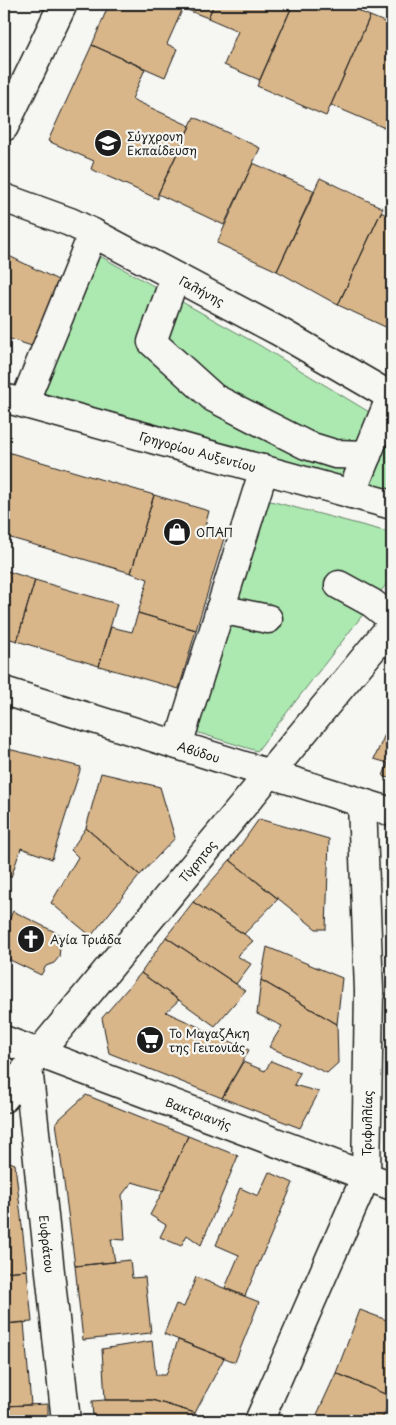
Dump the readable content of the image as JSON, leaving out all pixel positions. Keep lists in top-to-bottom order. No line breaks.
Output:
{"streets":{"street":["Γαλήνης","Γρηγορίου Αυξεντίου","Αβύδου","Τίγρητος","Βακτριανής","Τριφυλλίας","Ευφράτου"]},"crossings":[["Αβύδου","Τίγρητος"],["Αβύδου","Τριφυλλίας"],["Τίγρητος","Βακτριανής"],["Τίγρητος","Ευφράτου"],["Βακτριανής","Τριφυλλίας"],["Βακτριανής","Ευφράτου"]],"places":{"school or university":["Σύγχρονη Εκπαίδευση"],"shop":["ΟΠΑΠ"],"church":["Αγία Τριάδα"],"supermarket":["Το ΜαγαζΑκη της Γειτονιάς"]}}
